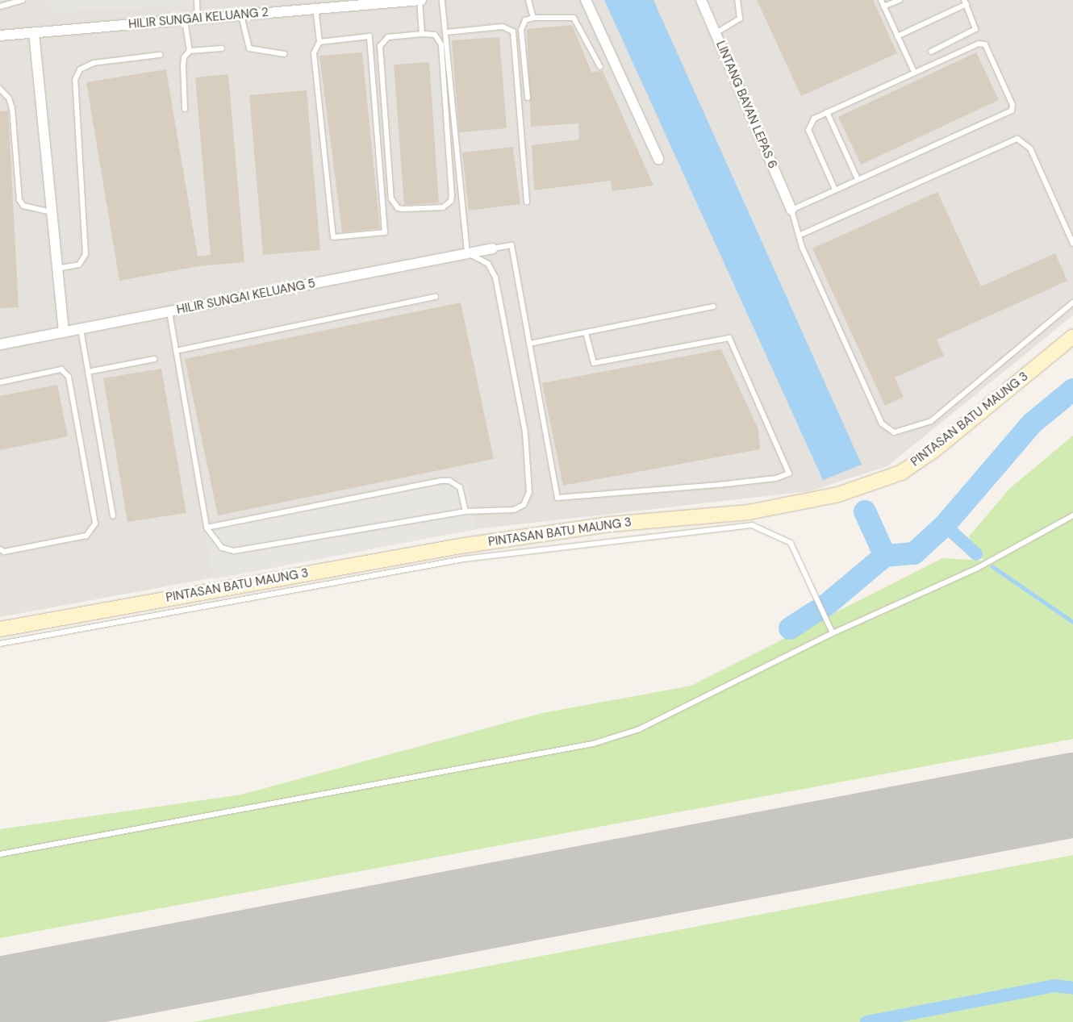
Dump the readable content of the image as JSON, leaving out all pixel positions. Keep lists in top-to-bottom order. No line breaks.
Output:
{"streets":{"street":["HILIR SUNGAI KELUANG 2","LINTANG BAYAN LEPAS 6","HILIR SUNGAI KELUANG 5","PINTASAN BATU MAUNG 3"]}}
